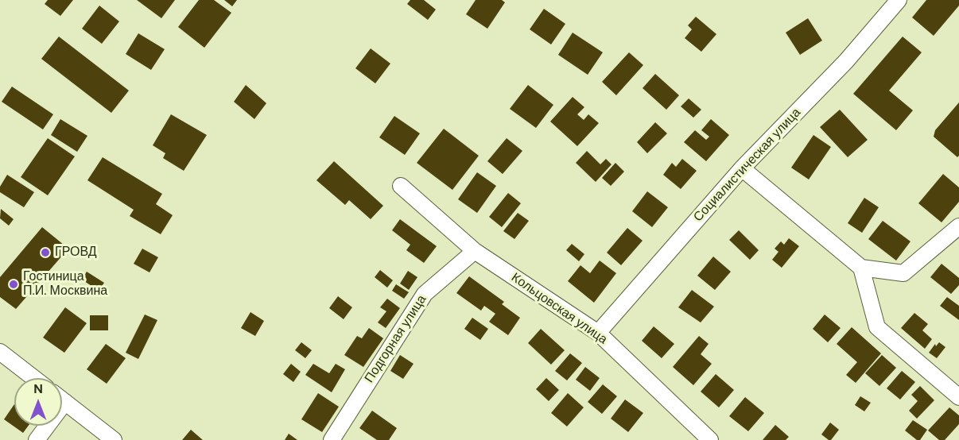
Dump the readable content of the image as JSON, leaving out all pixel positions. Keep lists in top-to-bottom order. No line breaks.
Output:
{"streets":{"street":["Социалистическая улица","Кольцовская улица","Подгорная улица"]},"crossings":[["Социалистическая улица","Кольцовская улица"],["Кольцовская улица","Подгорная улица"]],"places":["ГРОВД","Гостиница П.И. Москвина"],"north":"top"}
